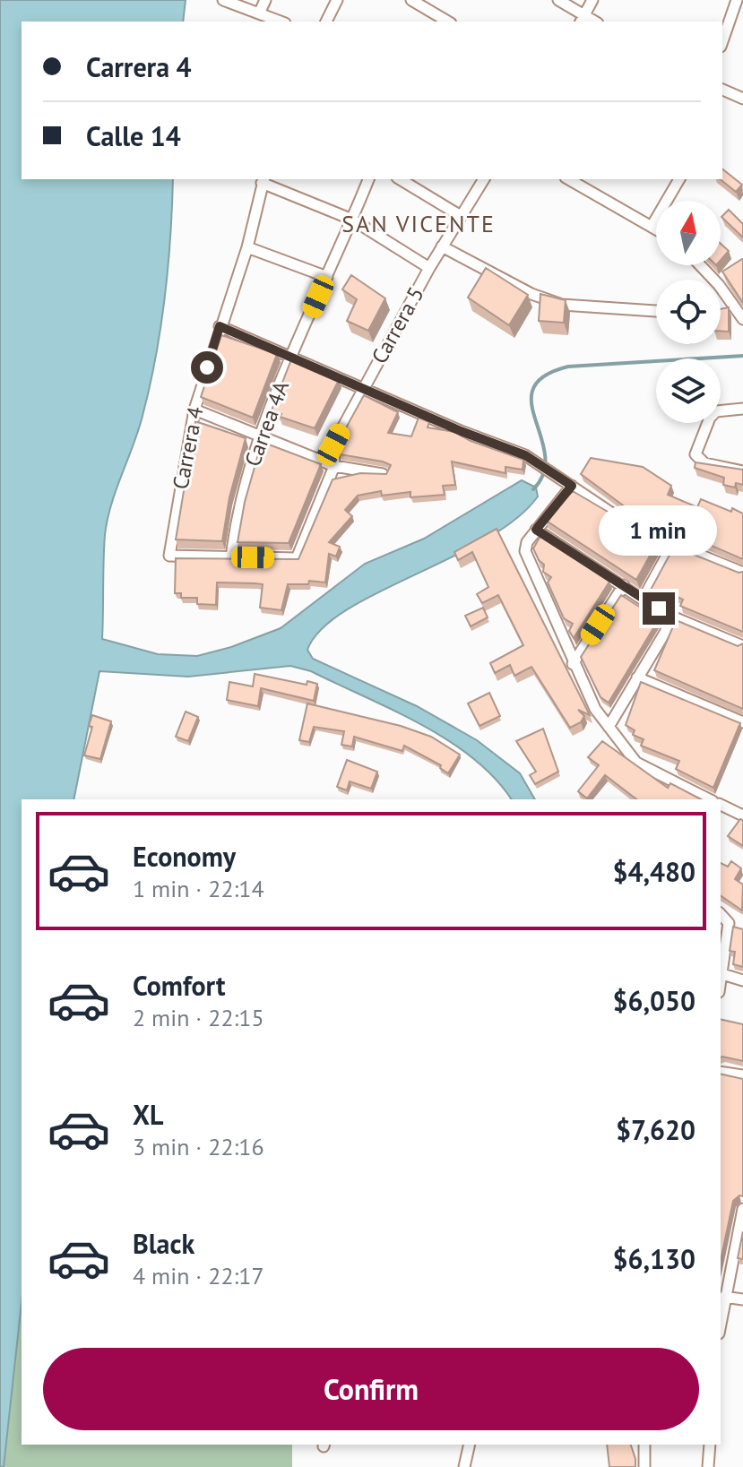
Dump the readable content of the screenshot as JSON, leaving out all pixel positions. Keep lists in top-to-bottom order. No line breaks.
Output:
{"streets":{"street":["Carrera 5","Carrea 4A","Carrera 4"]},"crossings":[["Carrera 5","Carrea 4A"],["Carrera 5","Carrera 4"],["Carrea 4A","Carrera 4"]],"districts":["SAN VICENTE"],"north":"top","page":{"banner":["Carrera 4","Calle 14"],"bubble":"1 min","list":[{"name":"Economy","note":"1 min · 22:14","value":"$4,480"},{"name":"Comfort","note":"2 min · 22:15","value":"$6,050"},{"name":"XL","note":"3 min · 22:16","value":"$7,620"},{"name":"Black","note":"4 min · 22:17","value":"$6,130"}],"buttons":"Confirm"}}
